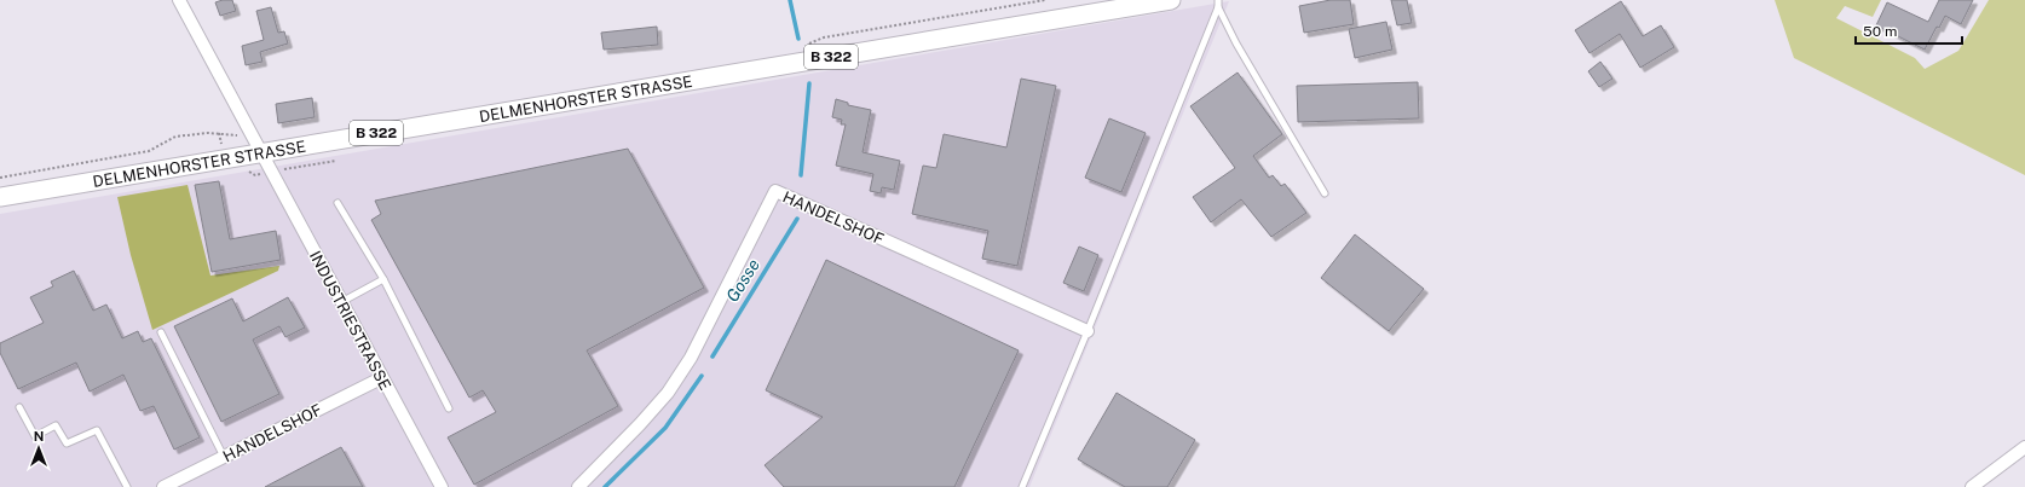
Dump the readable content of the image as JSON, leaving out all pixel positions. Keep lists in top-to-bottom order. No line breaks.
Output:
{"streets":{"main road":["B 322","DELMENHORSTER STRASSE"],"street":["HANDELSHOF","INDUSTRIESTRASSE"]},"crossings":[["DELMENHORSTER STRASSE","INDUSTRIESTRASSE"],["HANDELSHOF","INDUSTRIESTRASSE"]],"water":["Gosse"],"scale_bar":"50 m","north":"top"}
